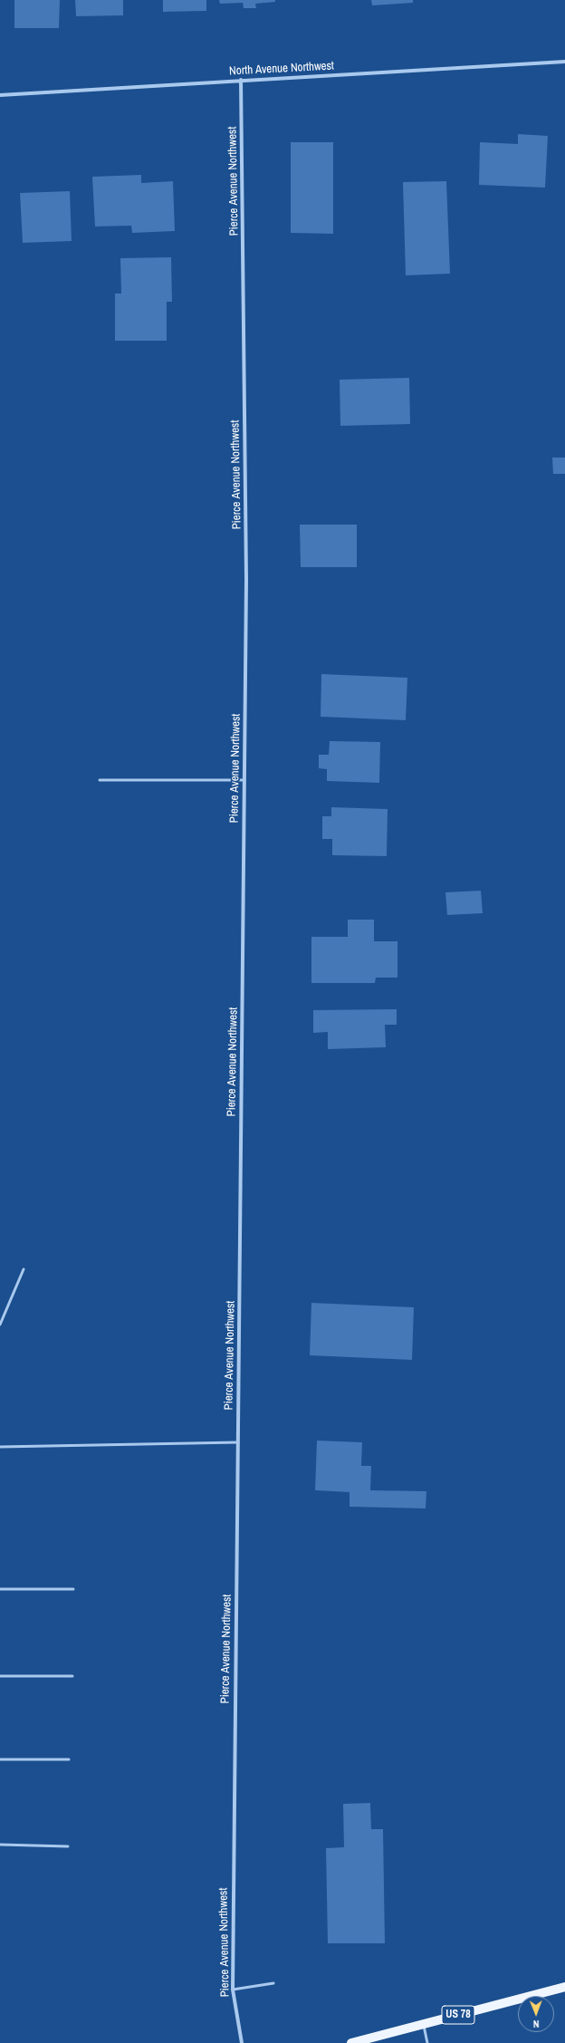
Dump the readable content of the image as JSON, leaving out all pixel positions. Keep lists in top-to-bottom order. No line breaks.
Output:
{"streets":{"main road":["US 78"],"street":["North Avenue Northwest","Pierce Avenue Northwest"]},"crossings":[["North Avenue Northwest","Pierce Avenue Northwest"]],"north":"bottom"}
